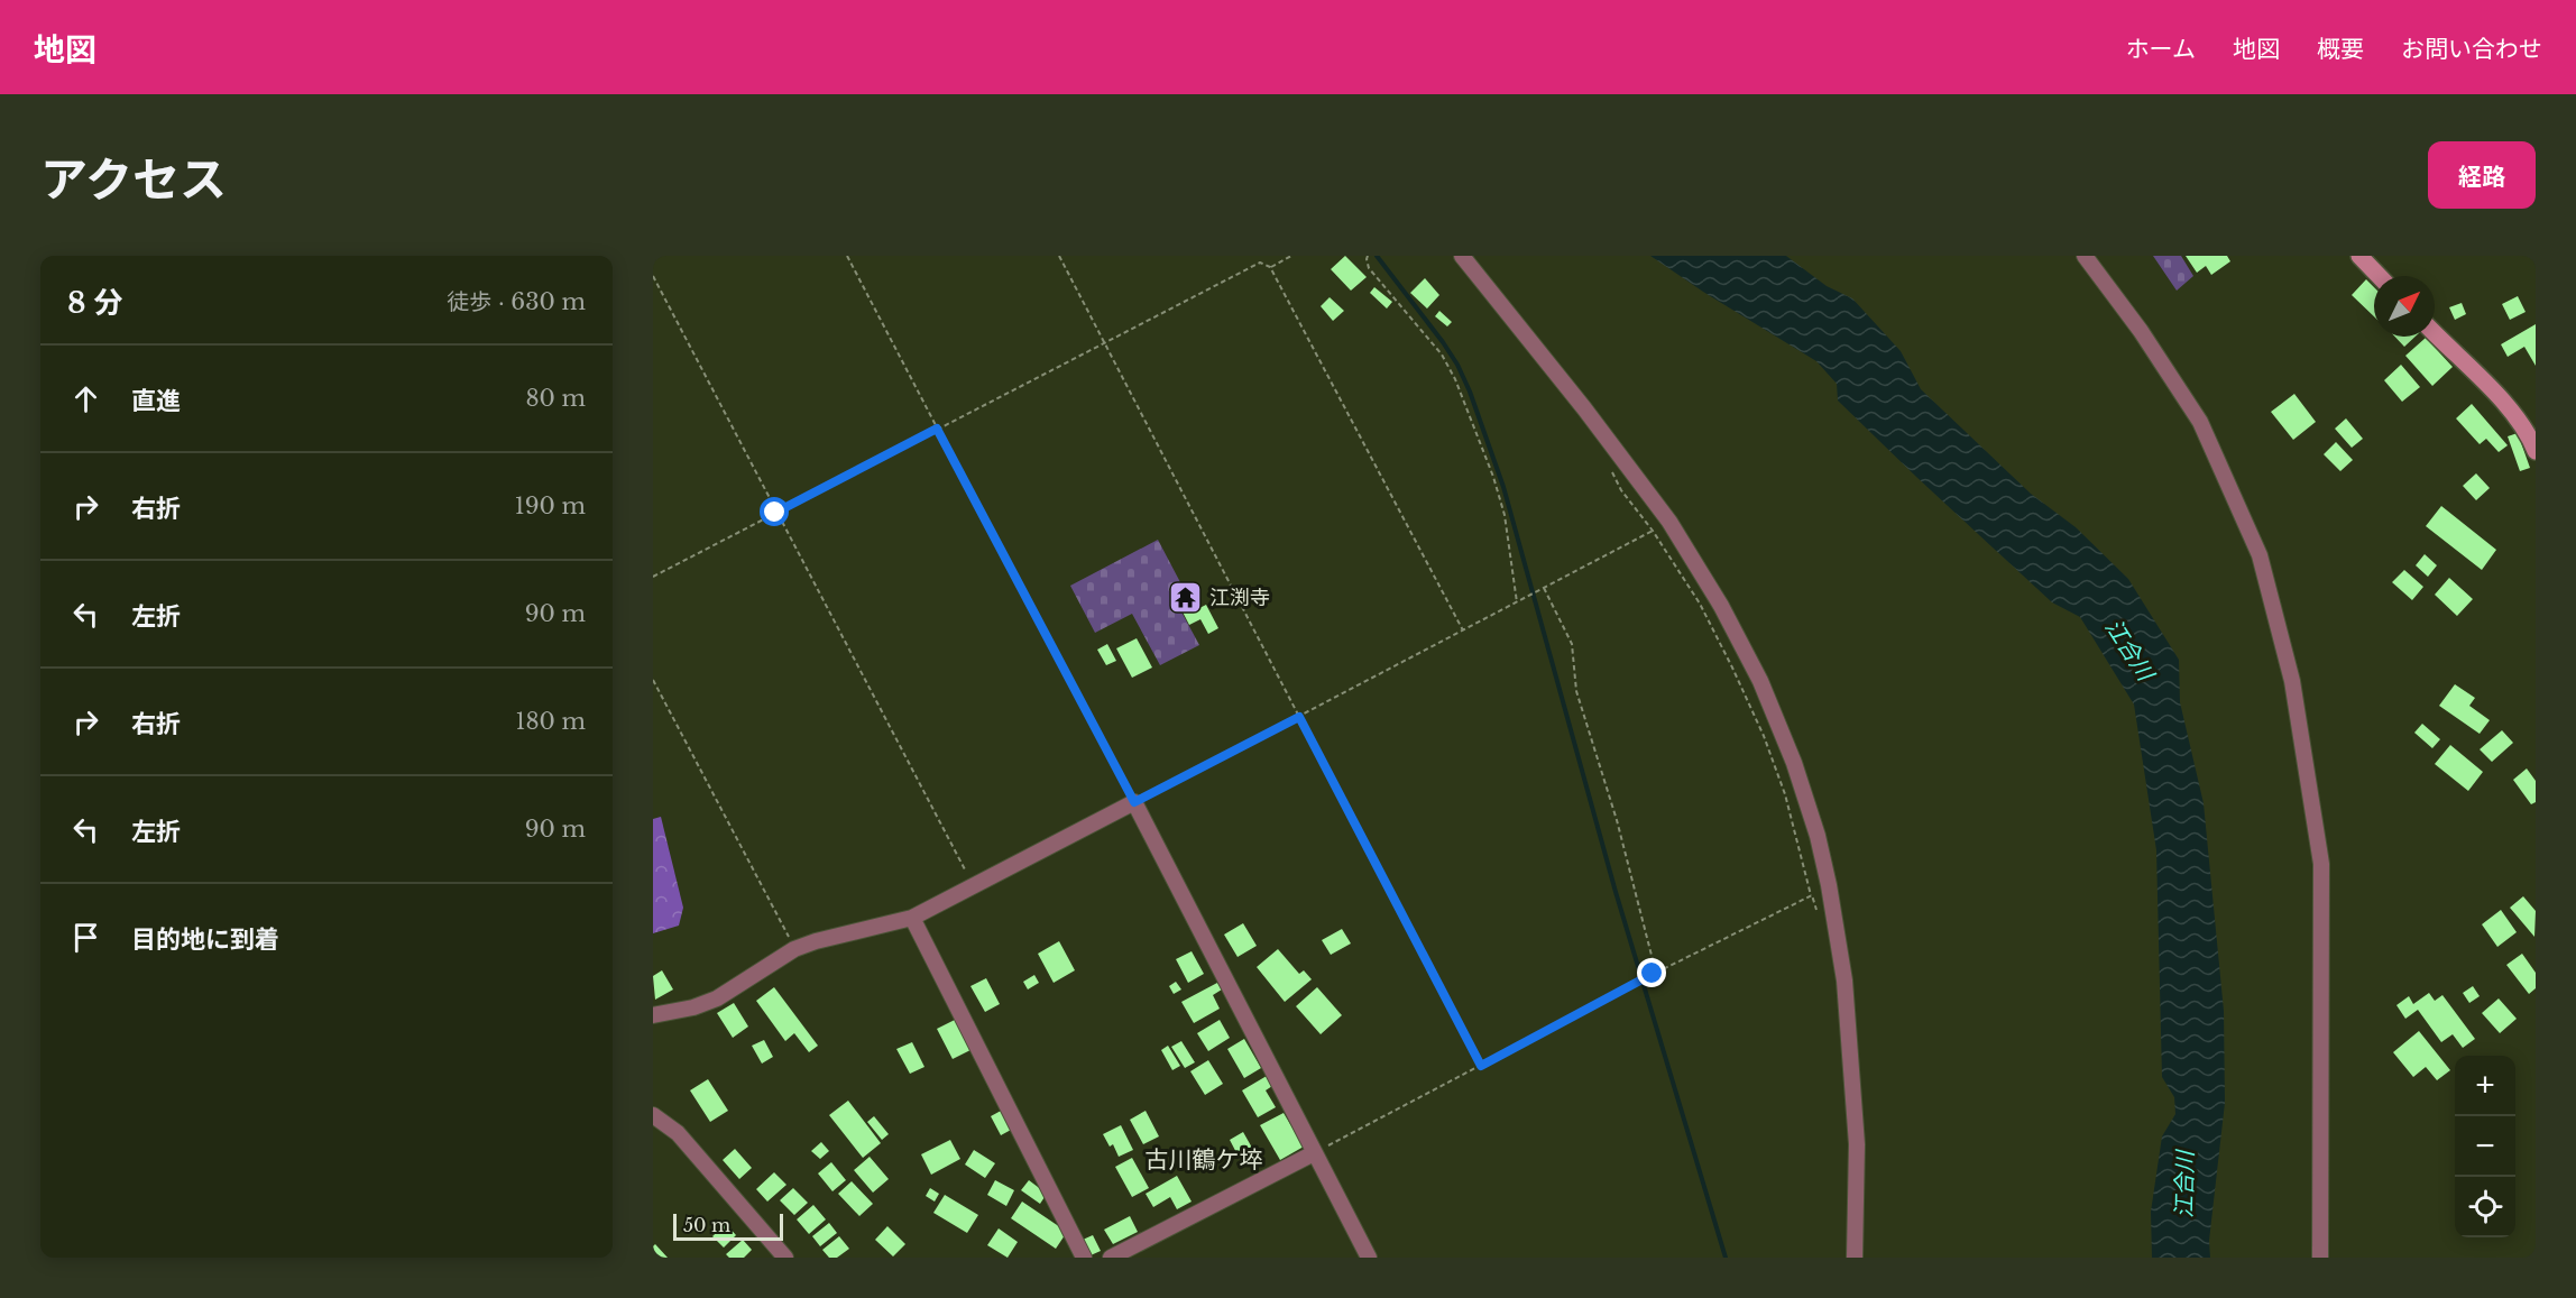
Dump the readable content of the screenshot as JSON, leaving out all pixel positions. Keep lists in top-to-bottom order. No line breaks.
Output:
{"districts":["古川鶴ケ埣"],"water":["江合川"],"places":{"temple":["江渕寺"]},"scale_bar":"50 m","north":"top right","page":{"header":"地図","nav":["ホーム","地図","概要","お問い合わせ"],"title":"アクセス","buttons":"経路","heading":["8 分","徒歩 · 630 m"],"list":[["直進","80 m"],["右折","190 m"],["左折","90 m"],["右折","180 m"],["左折","90 m"],"目的地に到着"],"map_buttons":["+","−"],"scale":"50 m"}}
